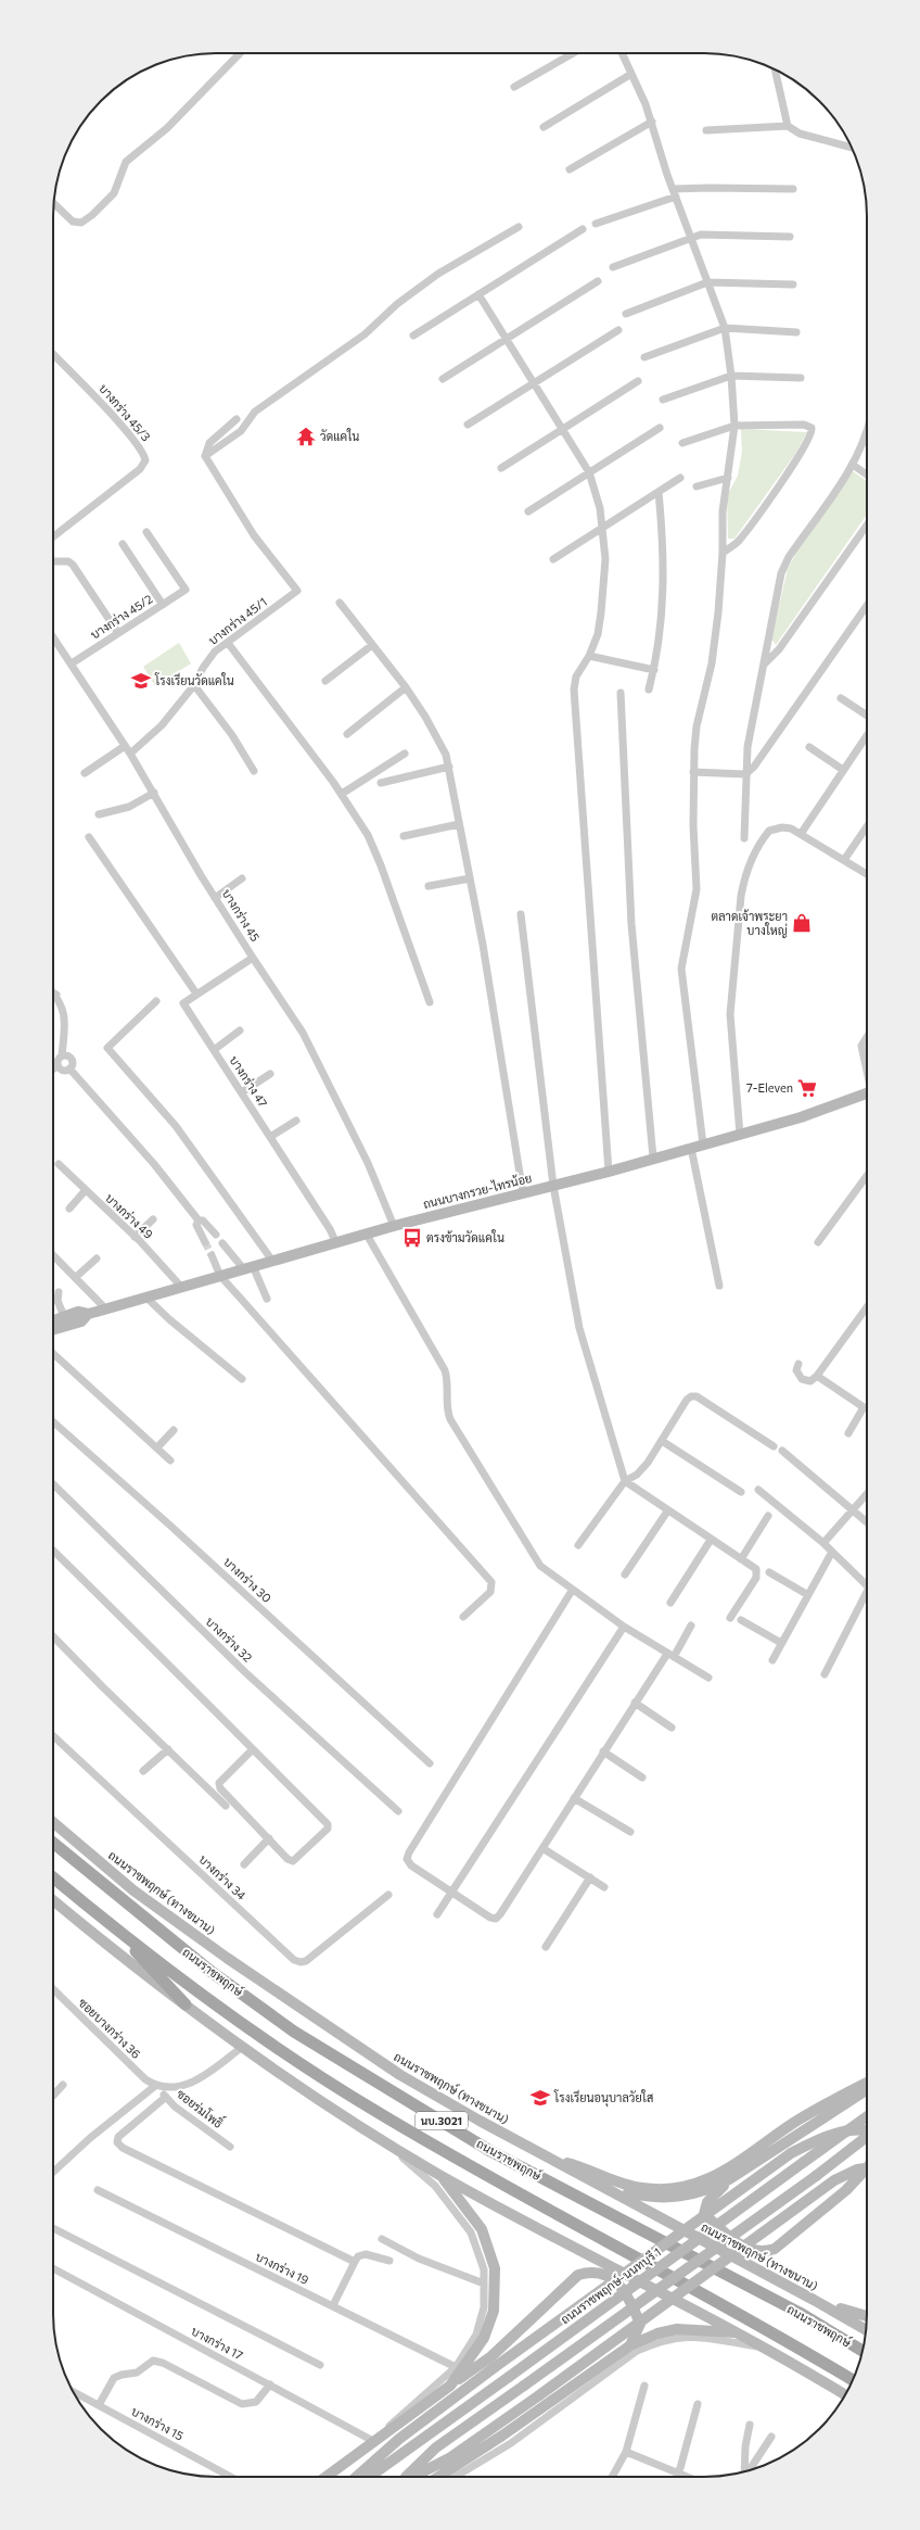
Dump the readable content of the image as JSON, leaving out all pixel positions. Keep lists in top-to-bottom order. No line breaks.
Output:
{"streets":{"main road":["ถนนบางกรวย-ไทรน้อย","ถนนราชพฤกษ์ (ทางขนาน)","ถนนราชพฤกษ์","นบ.3021","ถนนราชพฤกษ์-นนทบุรี 1"],"street":["บางกร่าง 45/3","บางกร่าง 45/2","บางกร่าง 45/1","บางกร่าง 45","บางกร่าง 47","บางกร่าง 49","บางกร่าง 30","บางกร่าง 32","บางกร่าง 34","ซอยบางกร่าง 36","ซอยร่มโพธิ์","บางกร่าง 19","บางกร่าง 17","บางกร่าง 15"]},"crossings":[["บางกร่าง 45/2","บางกร่าง 45"],["บางกร่าง 45/1","บางกร่าง 45"],["บางกร่าง 45","บางกร่าง 47"],["บางกร่าง 45","ถนนบางกรวย-ไทรน้อย"],["บางกร่าง 47","ถนนบางกรวย-ไทรน้อย"],["ถนนบางกรวย-ไทรน้อย","บางกร่าง 49"],["ซอยบางกร่าง 36","ซอยร่มโพธิ์"]],"places":{"temple":["วัดแคใน"],"school or university":["โรงเรียนวัดแคใน","โรงเรียนอนุบาลวัยใส"],"shop":["ตลาดเจ้าพระยา บางใหญ่"],"supermarket":["7-Eleven"],"bus stop":["ตรงข้ามวัดแคใน"]}}
